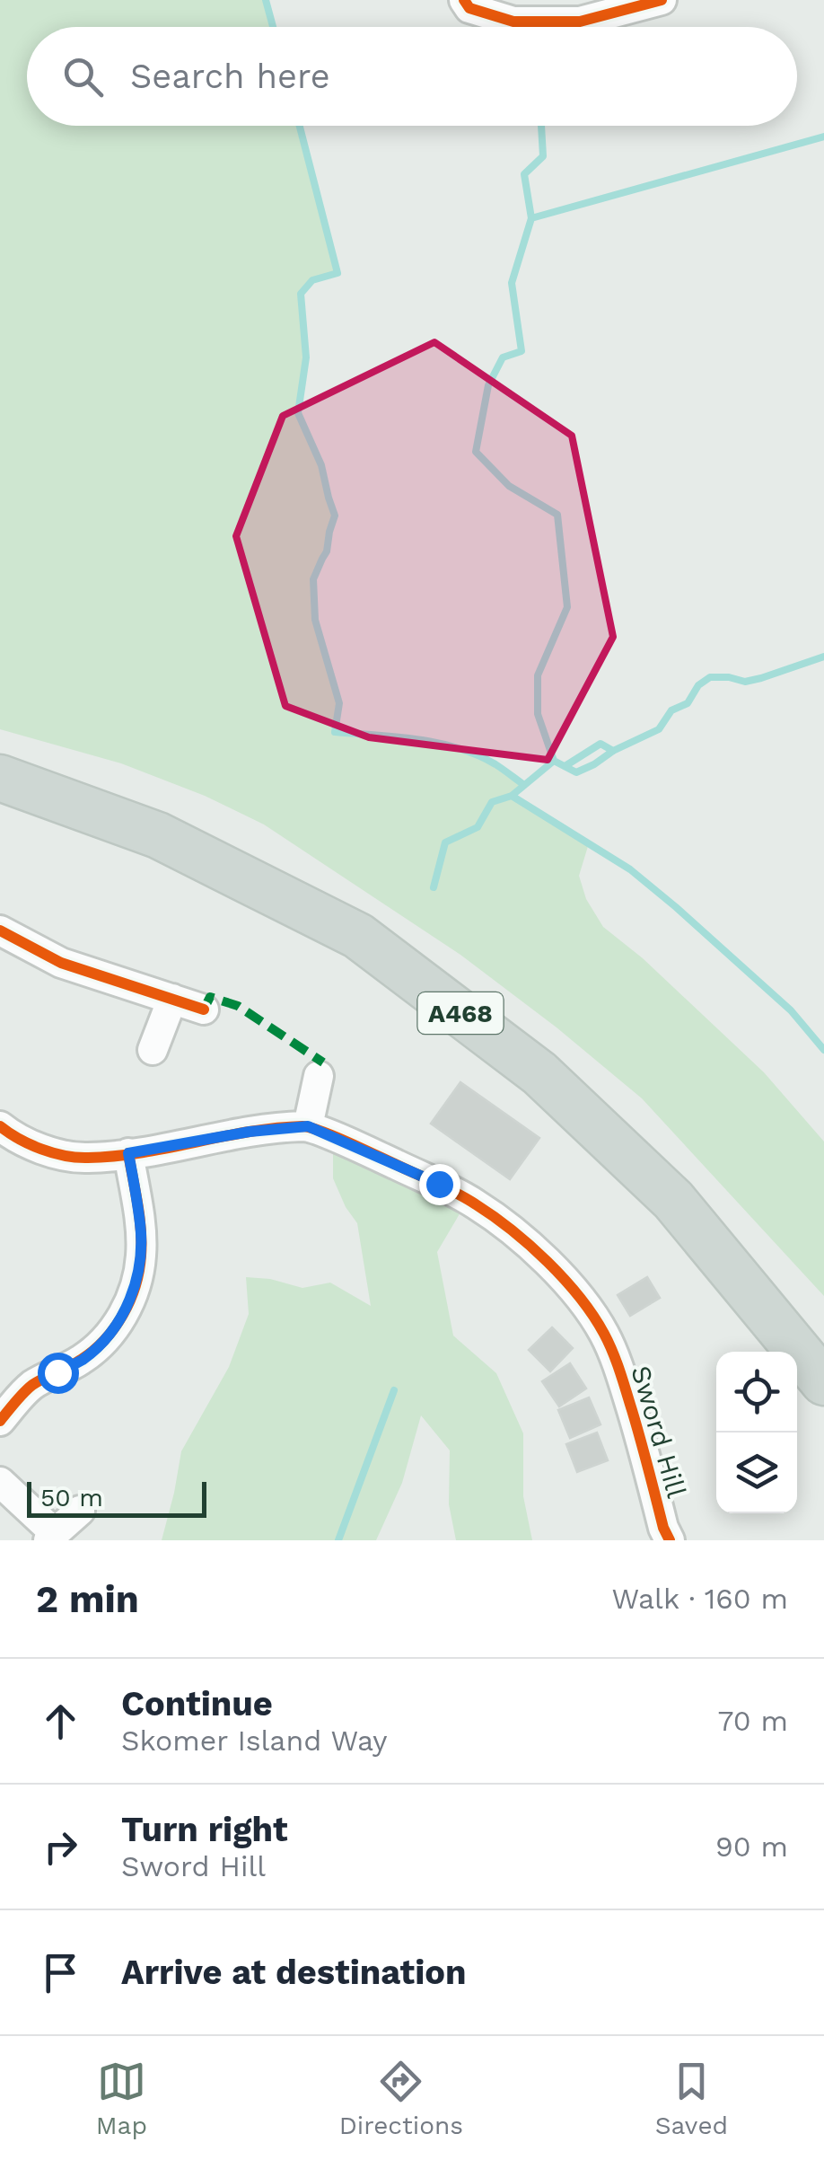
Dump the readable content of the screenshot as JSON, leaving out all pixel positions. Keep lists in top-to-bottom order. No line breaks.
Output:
{"streets":{"main road":["A468"],"street":["Sword Hill"]},"scale_bar":"50 m","page":{"search":"Search here","scale":"50 m","heading":["2 min","Walk · 160 m"],"list":[["Continue","Skomer Island Way","70 m"],["Turn right","Sword Hill","90 m"],"Arrive at destination"],"nav":["Map","Directions","Saved"]}}
